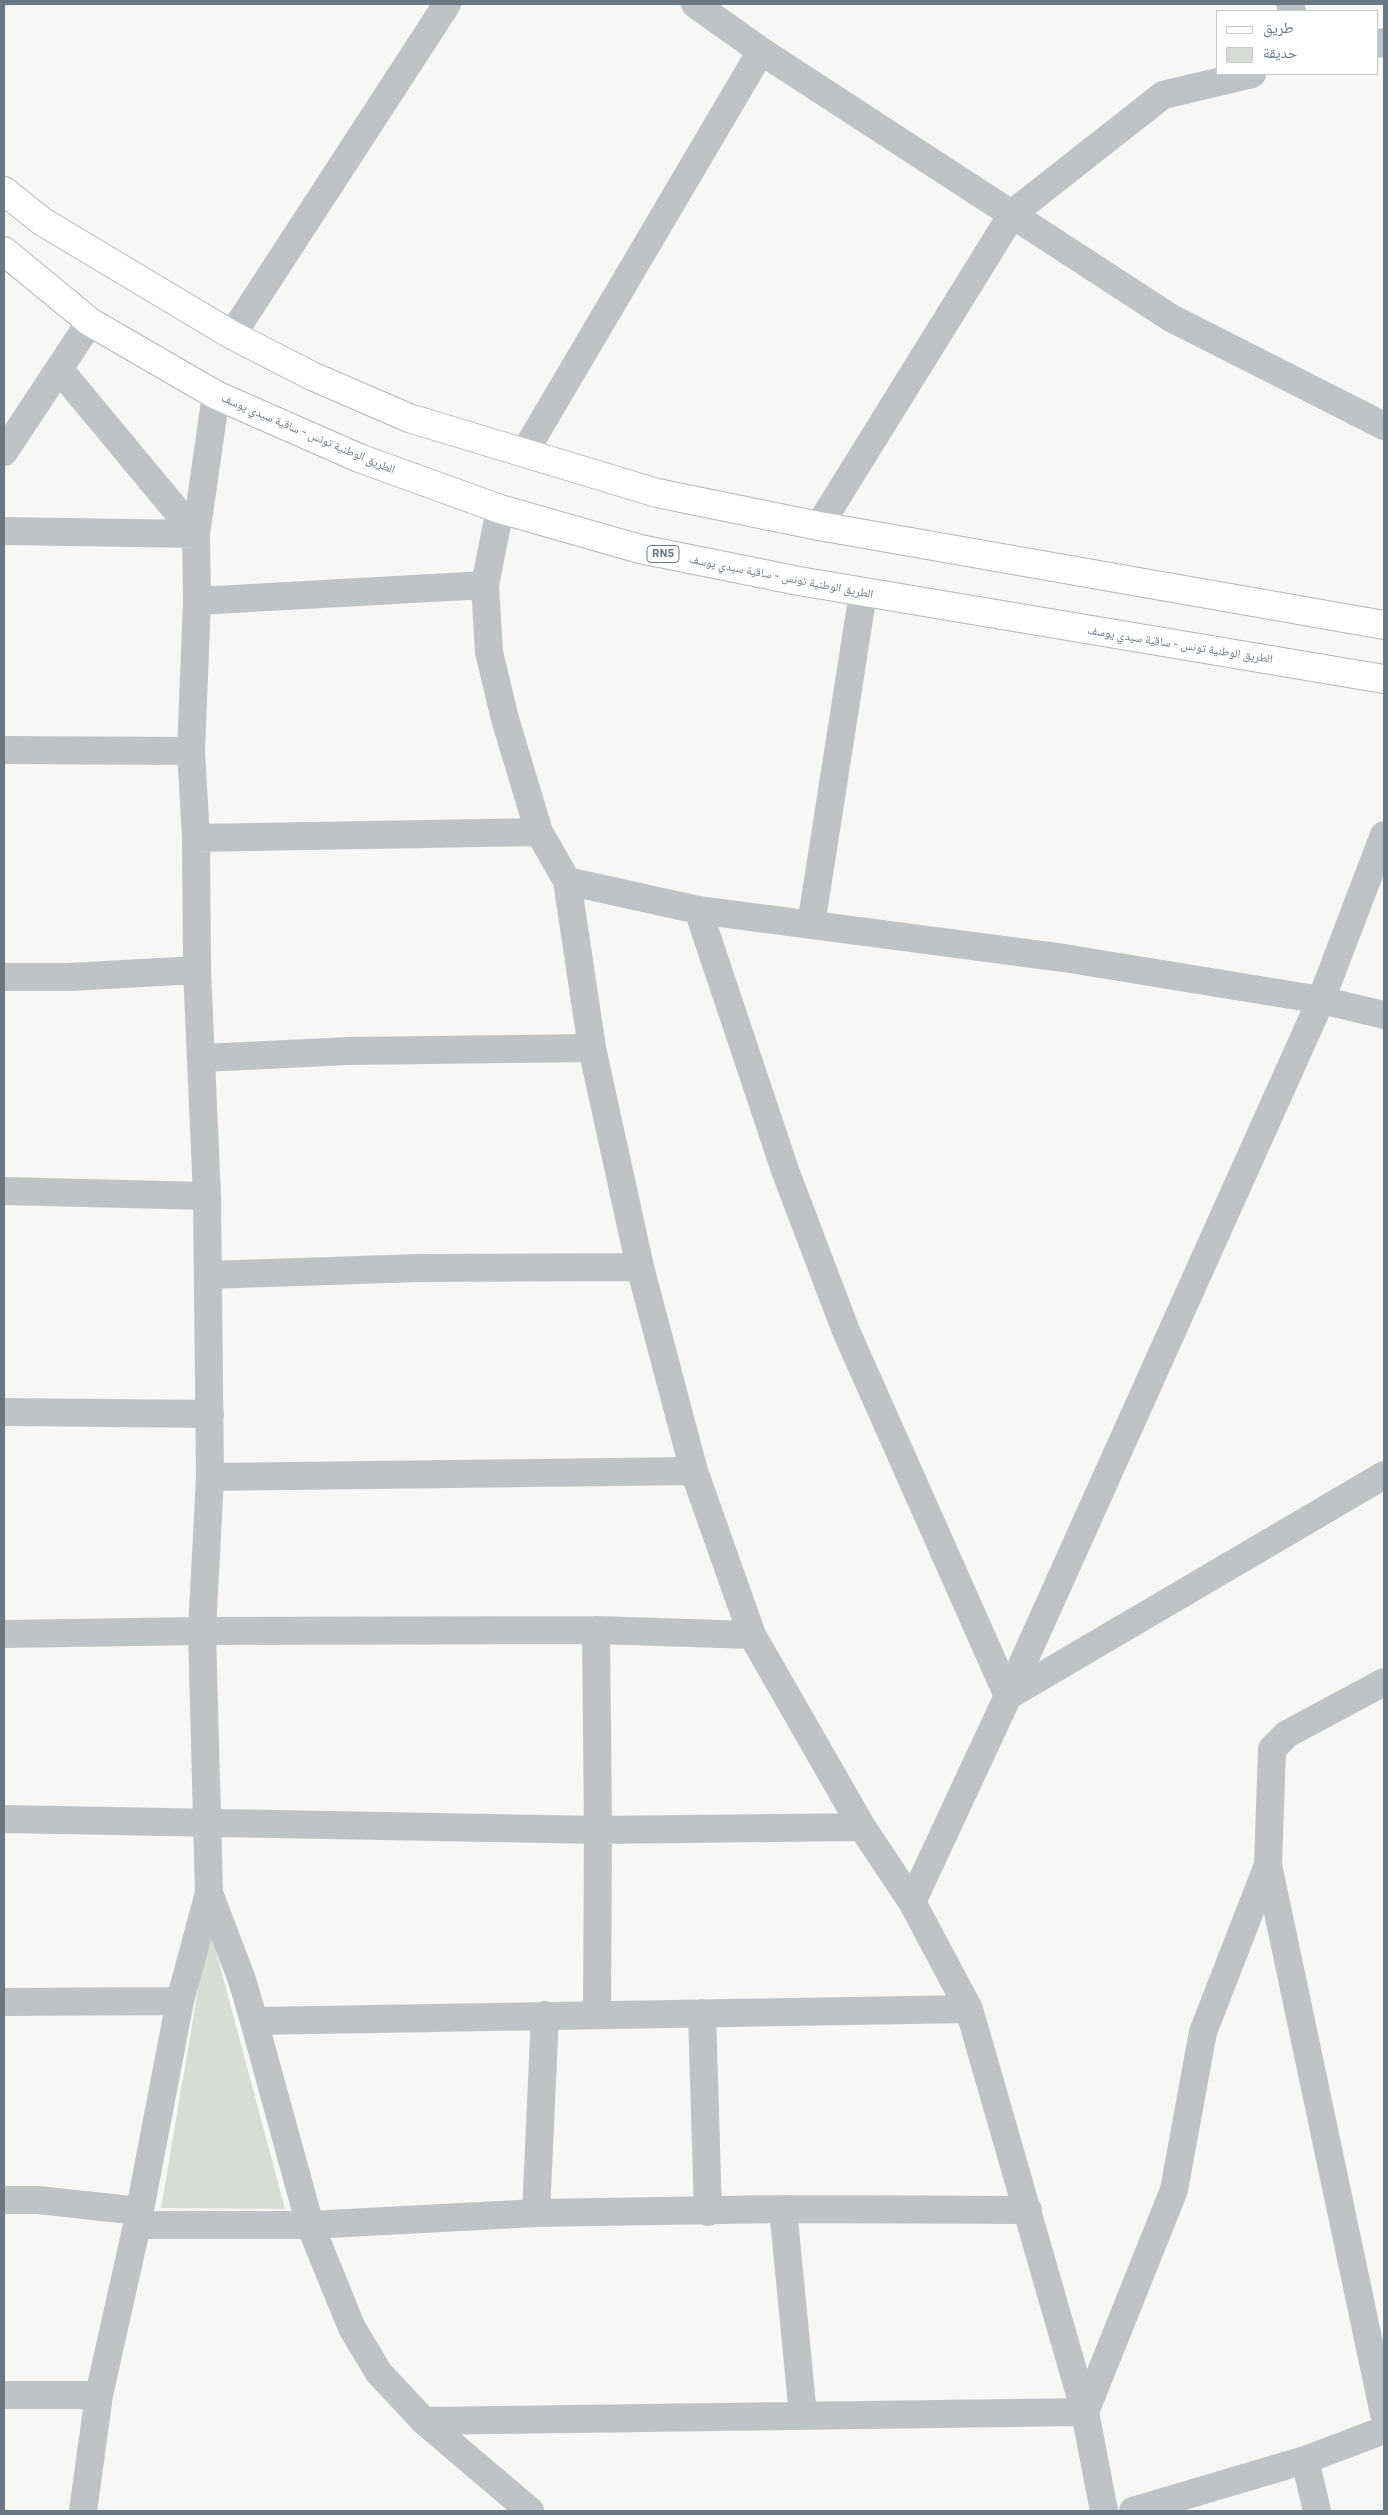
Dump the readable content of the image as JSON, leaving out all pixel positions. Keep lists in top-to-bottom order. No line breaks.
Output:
{"streets":{"main road":["الطريق الوطنية تونس - ساقية سيدي يوسف","RN5"]},"legend":["طريق","حديقة"]}
